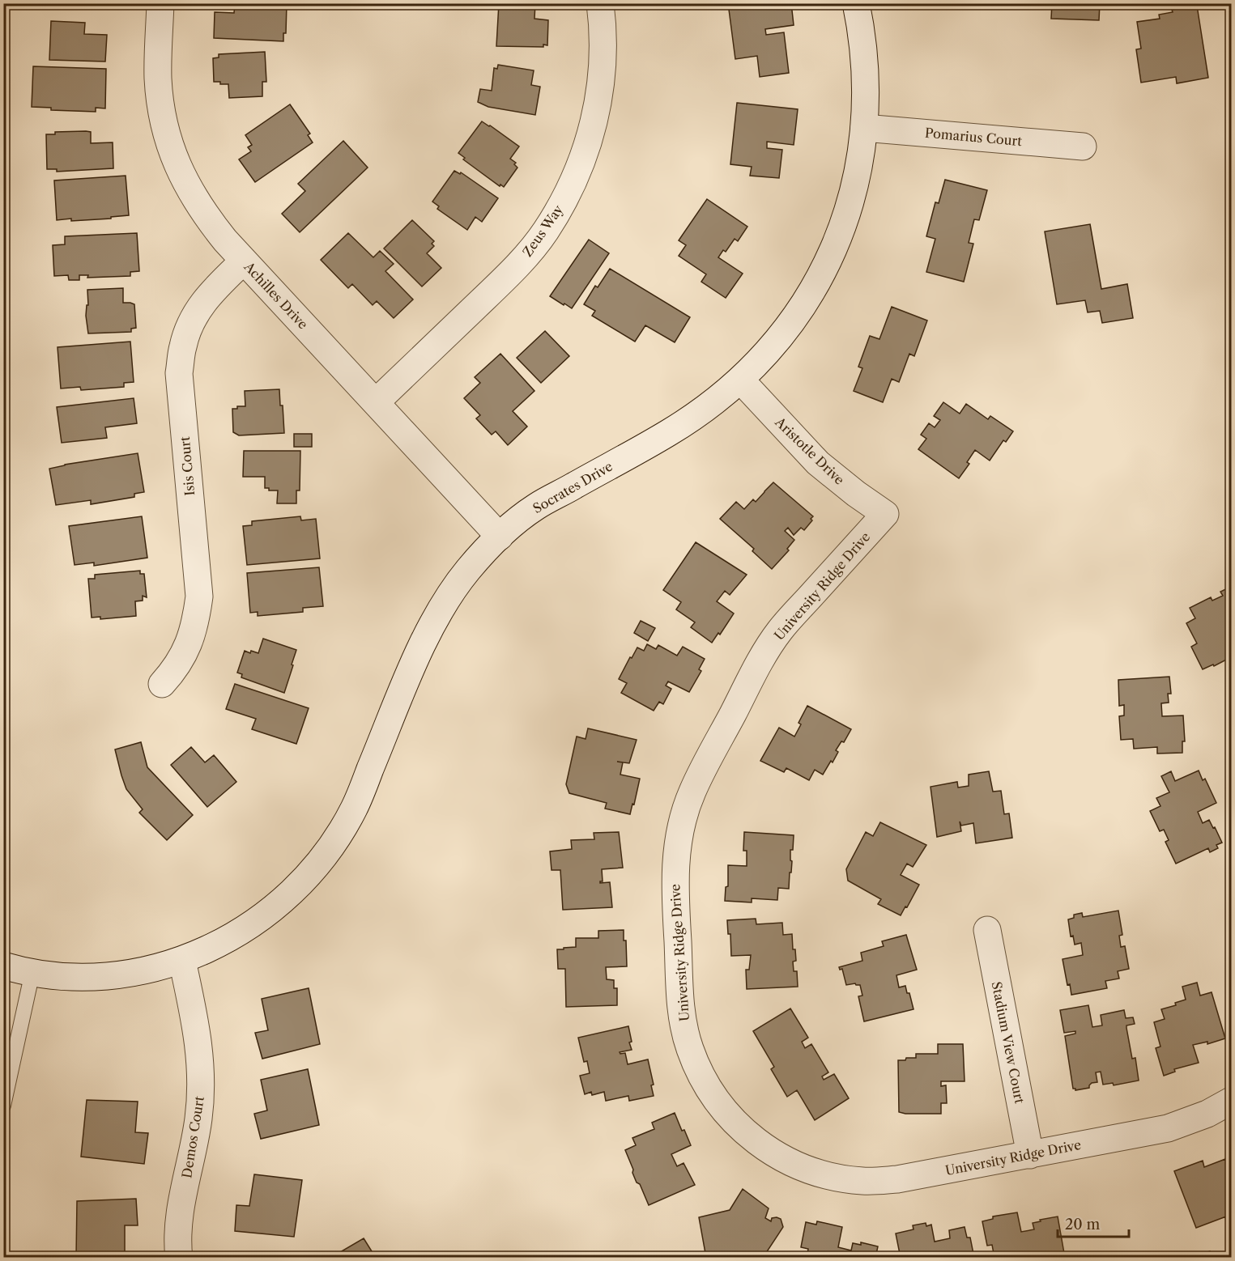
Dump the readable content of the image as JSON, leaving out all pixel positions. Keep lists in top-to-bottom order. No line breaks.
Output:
{"streets":{"street":["Pomarius Court","Zeus Way","Achilles Drive","Aristotle Drive","Isis Court","Socrates Drive","University Ridge Drive","Stadium View Court","Demos Court"]},"crossings":[["Pomarius Court","Socrates Drive"],["Zeus Way","Achilles Drive"],["Achilles Drive","Isis Court"],["Achilles Drive","Socrates Drive"],["Aristotle Drive","Socrates Drive"],["Aristotle Drive","University Ridge Drive"],["Socrates Drive","Demos Court"],["University Ridge Drive","Stadium View Court"]],"scale_bar":"20 m"}
